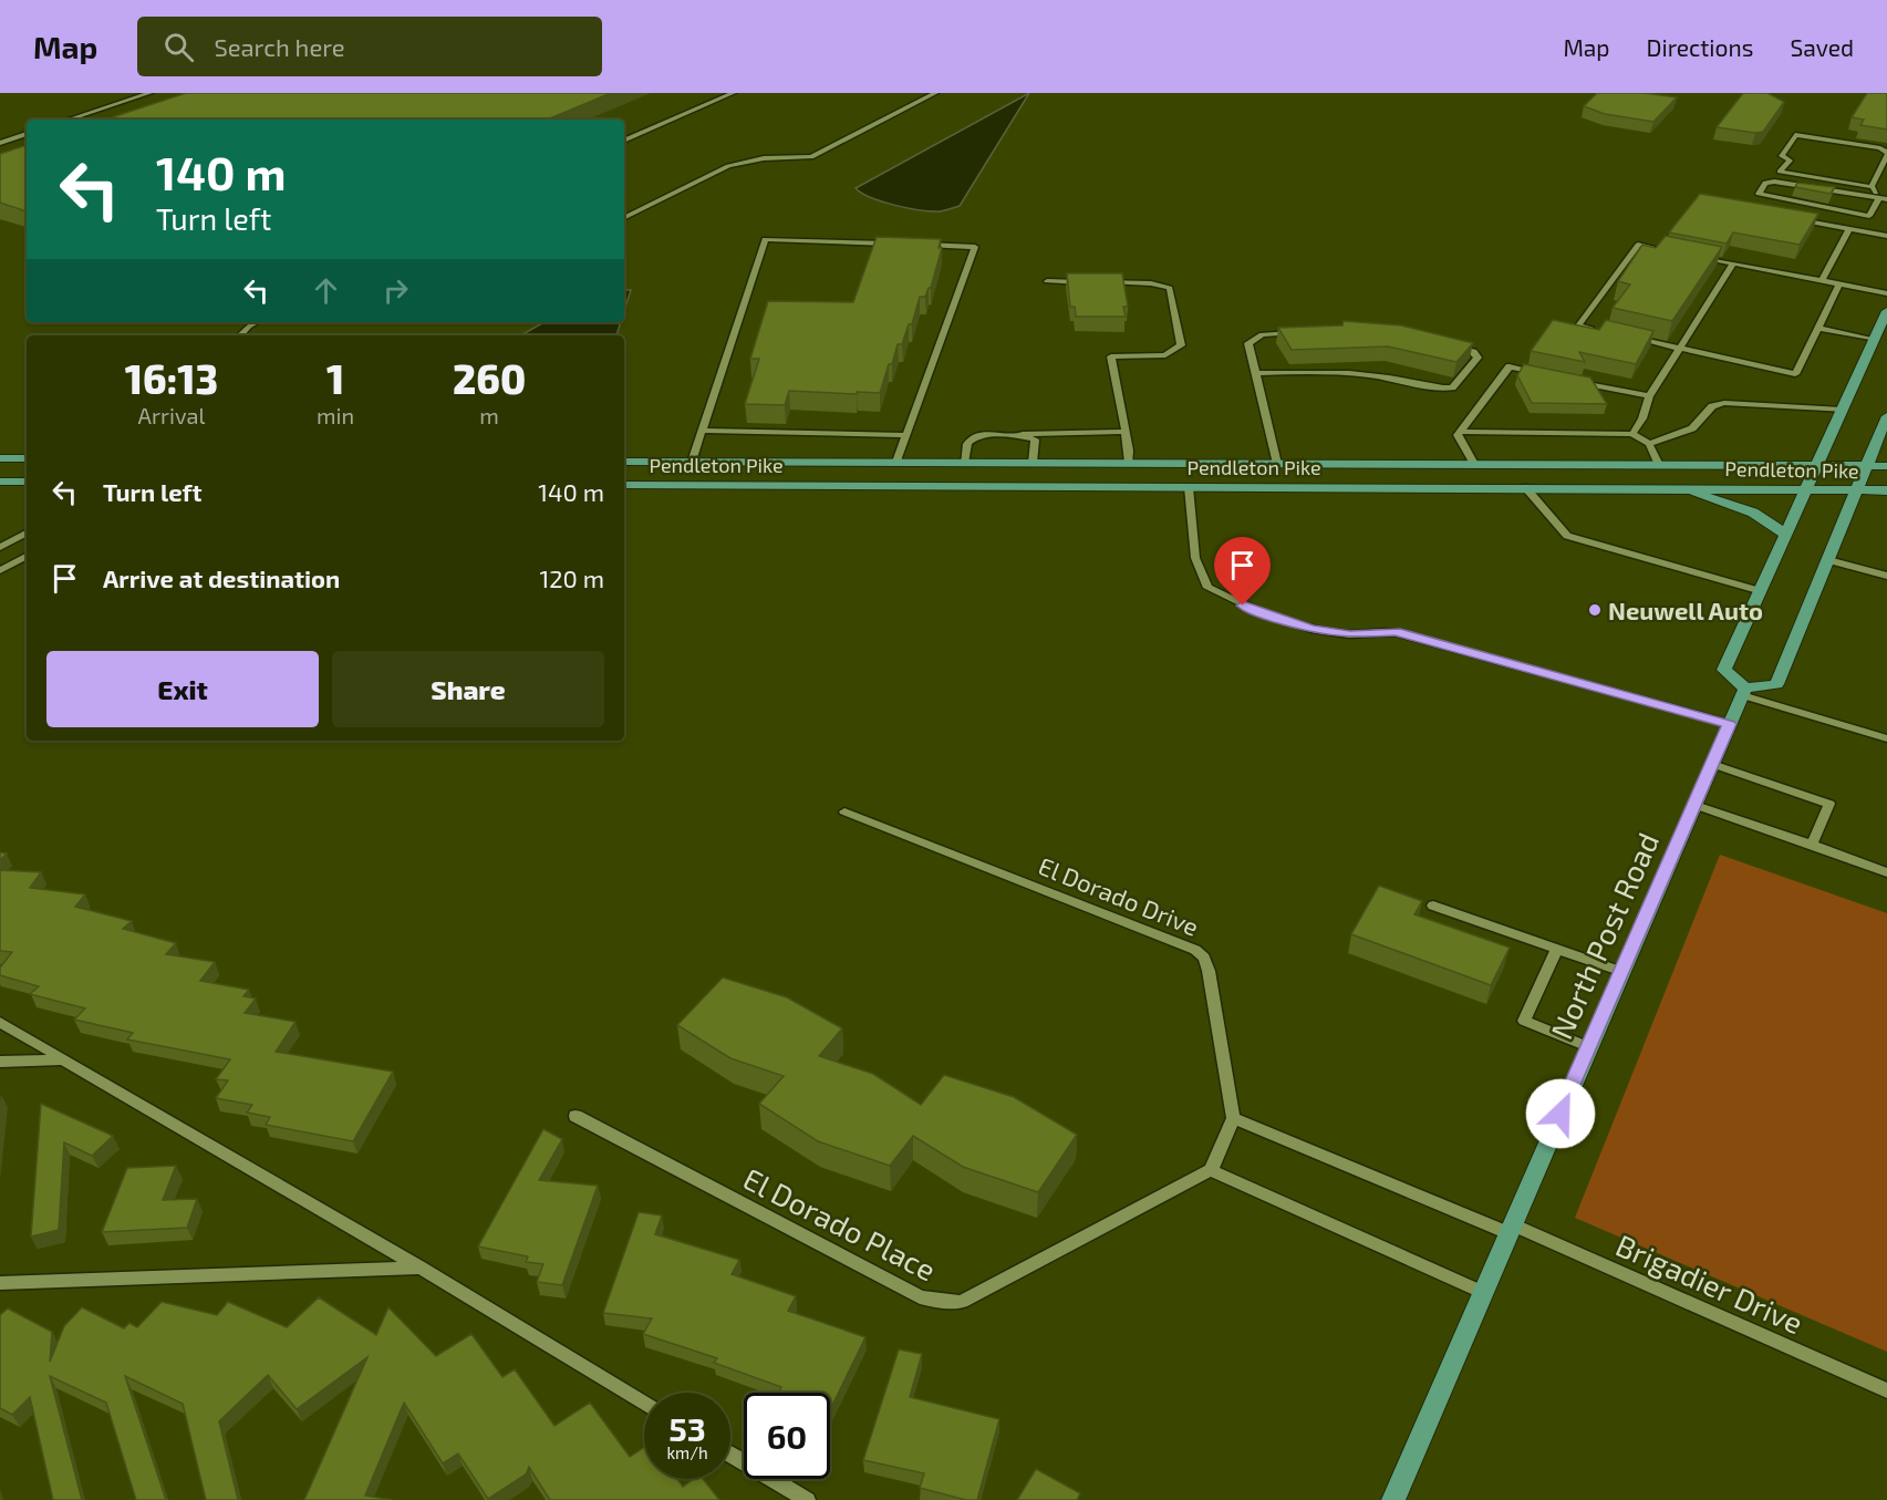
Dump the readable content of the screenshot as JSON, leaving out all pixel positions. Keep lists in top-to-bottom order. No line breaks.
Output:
{"streets":{"main road":["Pendleton Pike","North Post Road"],"street":["El Dorado Drive","El Dorado Place","Brigadier Drive"]},"crossings":[["North Post Road","Brigadier Drive"]],"places":["Neuwell Auto"],"page":{"header":"Map","search":"Search here","nav":["Map","Directions","Saved"],"turn":["140 m","Turn left"],"eta":["16:13","Arrival","1","min","260","m"],"list":[{"name":"Turn left","value":"140 m"},{"name":"Arrive at destination","value":"120 m"}],"buttons":["Exit","Share"],"speed":"53 km/h","limit":"60"}}
